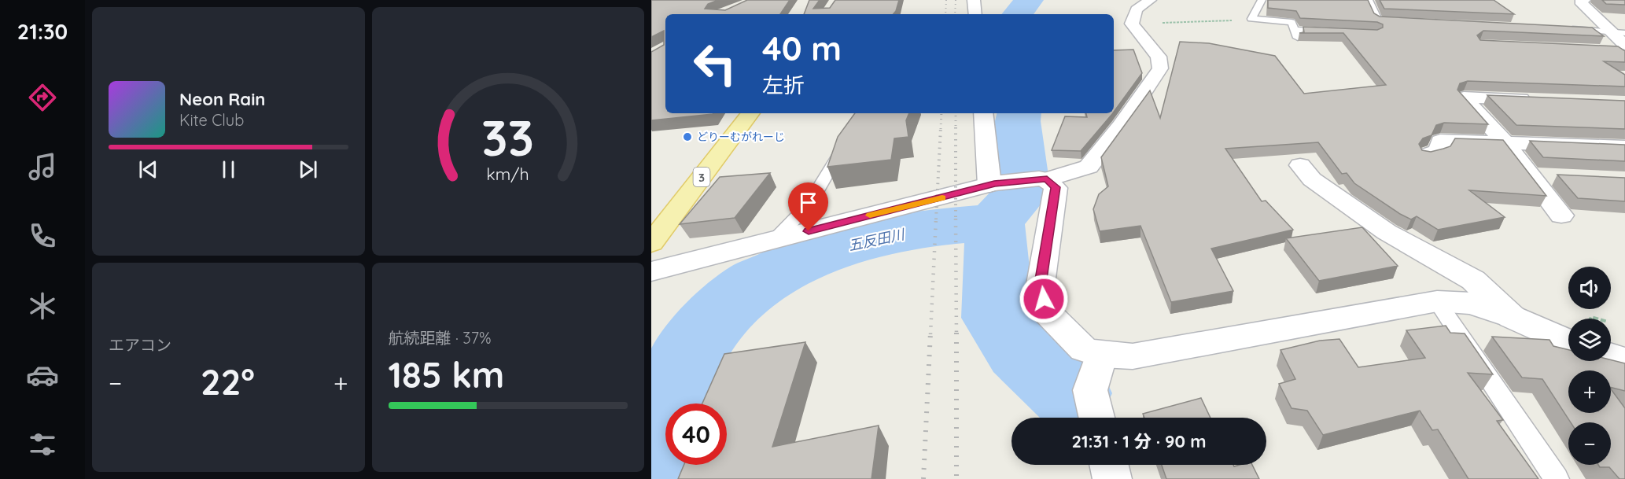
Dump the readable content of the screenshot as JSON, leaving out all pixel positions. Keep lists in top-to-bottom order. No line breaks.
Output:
{"streets":{"main road":["3"]},"water":["五反田川"],"places":["どりーむがれーじ"],"page":{"tabs":"21:30","turn":["40 m","左折"],"song":["Neon Rain","Kite Club"],"tile":["エアコン",["航続距離 · 37%","185 km"]],"map_buttons":["+","−"],"heat":["−","22°","+"],"limit":"40","trip":"21:31 · 1 分 · 90 m","gauge":["33","km/h"]}}
